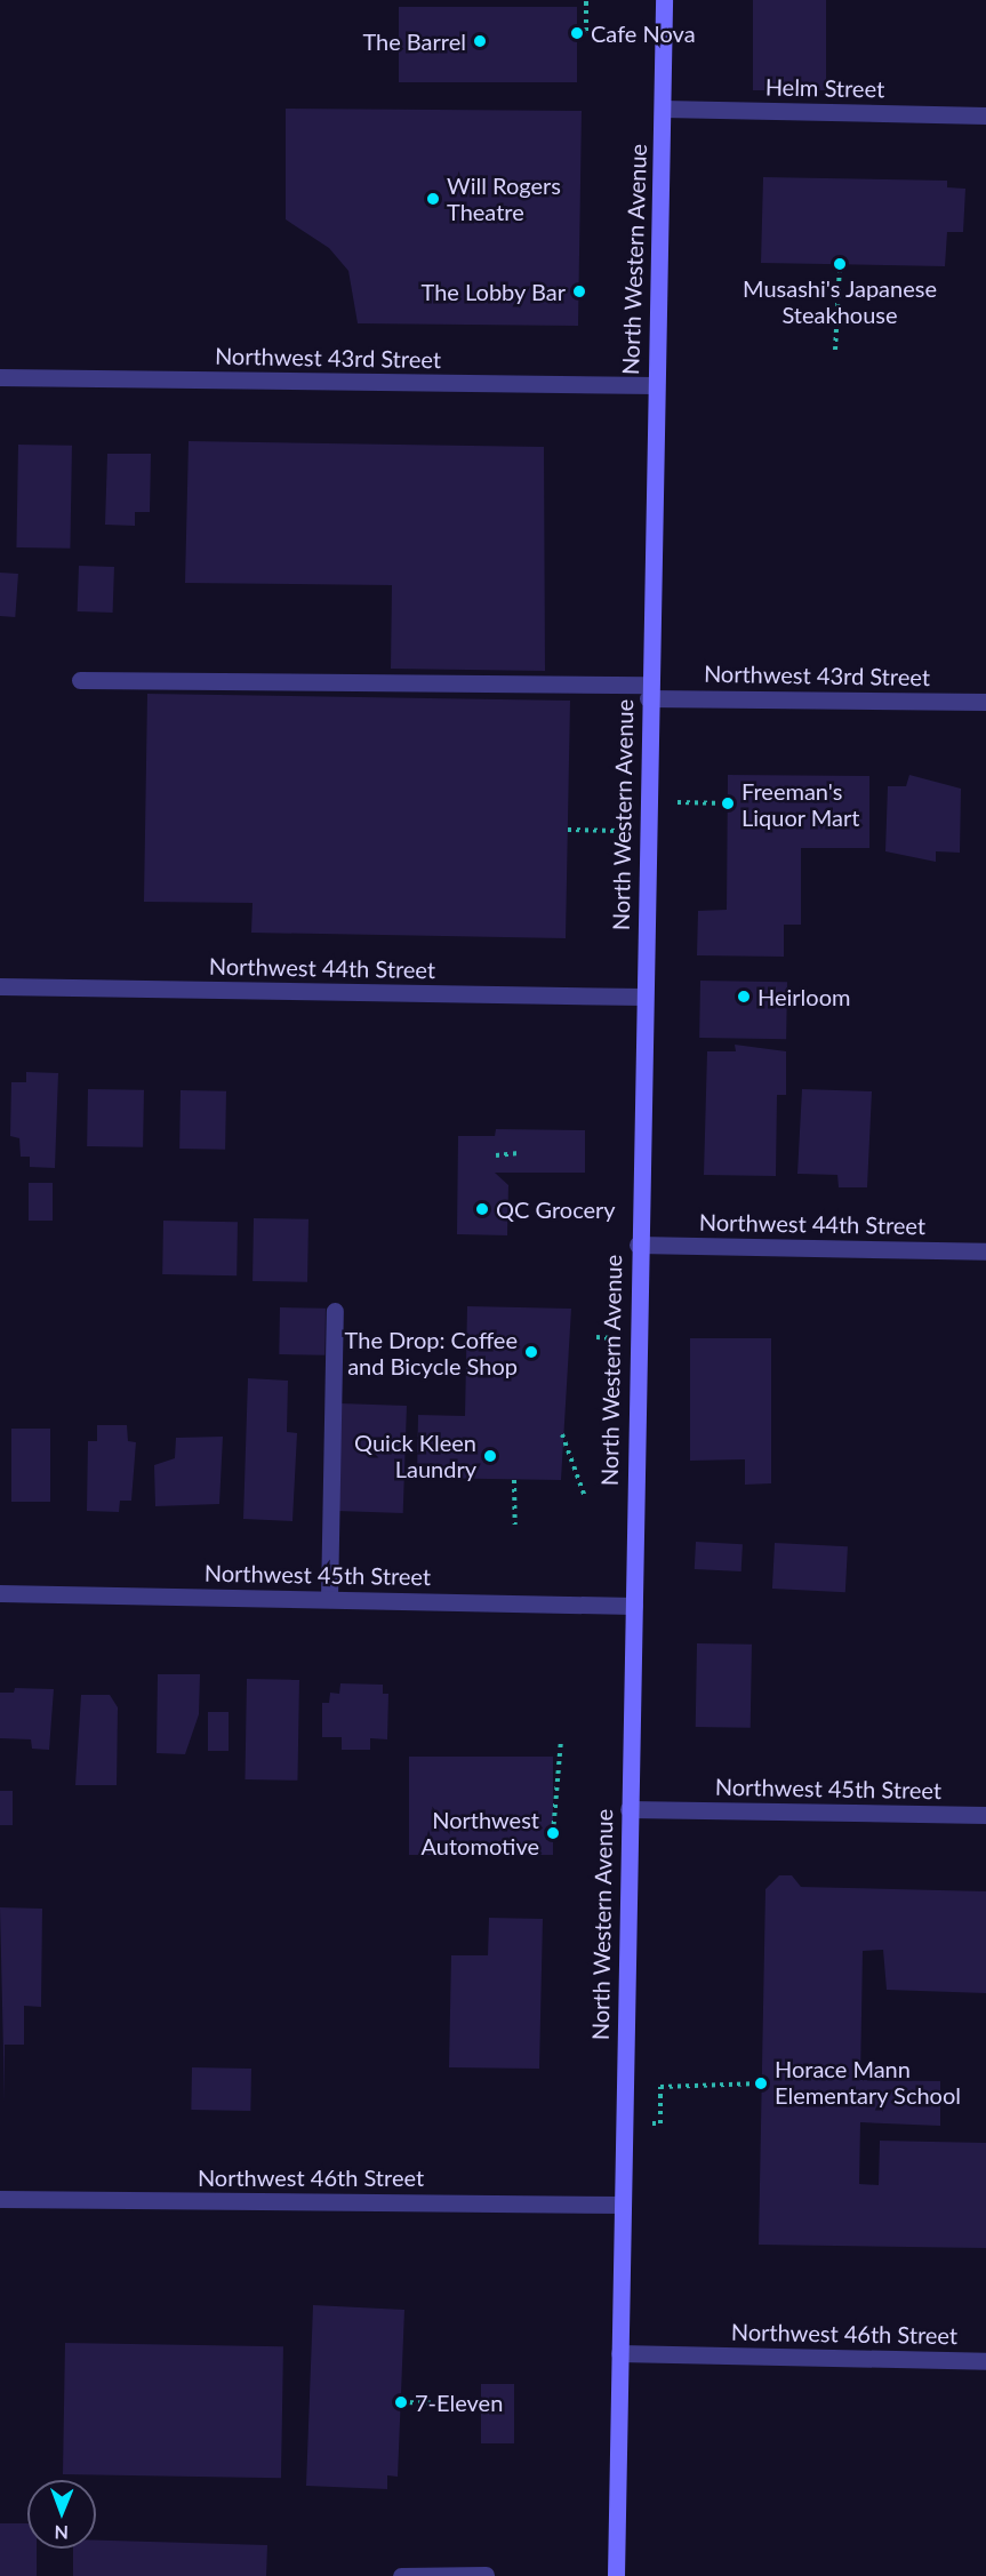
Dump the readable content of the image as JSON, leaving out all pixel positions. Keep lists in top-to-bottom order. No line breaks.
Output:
{"streets":{"street":["Helm Street","North Western Avenue","Northwest 43rd Street","Northwest 44th Street","Northwest 45th Street","Northwest 46th Street"]},"crossings":[["Helm Street","North Western Avenue"],["North Western Avenue","Northwest 43rd Street"],["North Western Avenue","Northwest 44th Street"],["North Western Avenue","Northwest 45th Street"],["North Western Avenue","Northwest 46th Street"]],"places":["Cafe Nova","The Barrel","Will Rogers Theatre","Musashi's Japanese Steakhouse","The Lobby Bar","Freeman's Liquor Mart","Heirloom","QC Grocery","The Drop: Coffee and Bicycle Shop","Quick Kleen Laundry","Northwest Automotive","Horace Mann Elementary School","7-Eleven"],"north":"bottom"}
